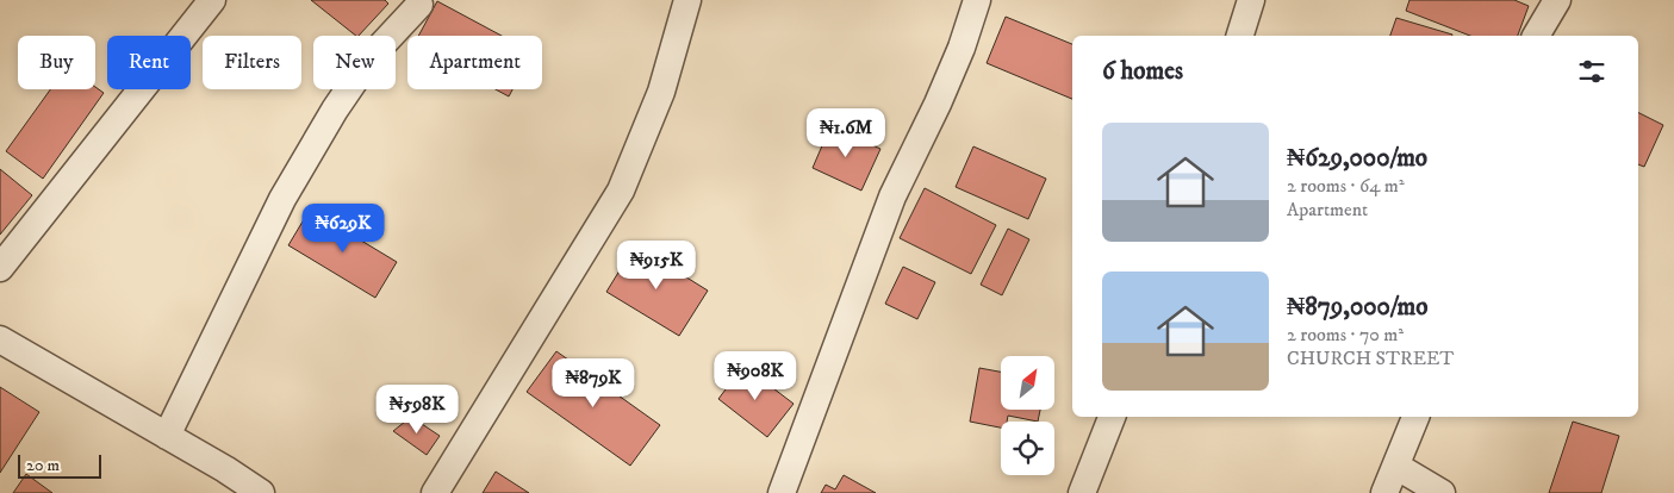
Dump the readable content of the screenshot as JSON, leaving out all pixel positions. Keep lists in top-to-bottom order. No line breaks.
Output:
{"scale_bar":"20 m","north":"top right","page":{"chip":["Buy","Rent","Filters","New","Apartment"],"heading":"6 homes","list":[{"name":"₦629,000/mo","note":"2 rooms · 64 m² · Apartment"},{"name":"₦879,000/mo","note":"2 rooms · 70 m² · CHURCH STREET"}],"price":["₦1.6M","₦629K","₦915K","₦908K","₦879K","₦598K"],"scale":"20 m"}}
